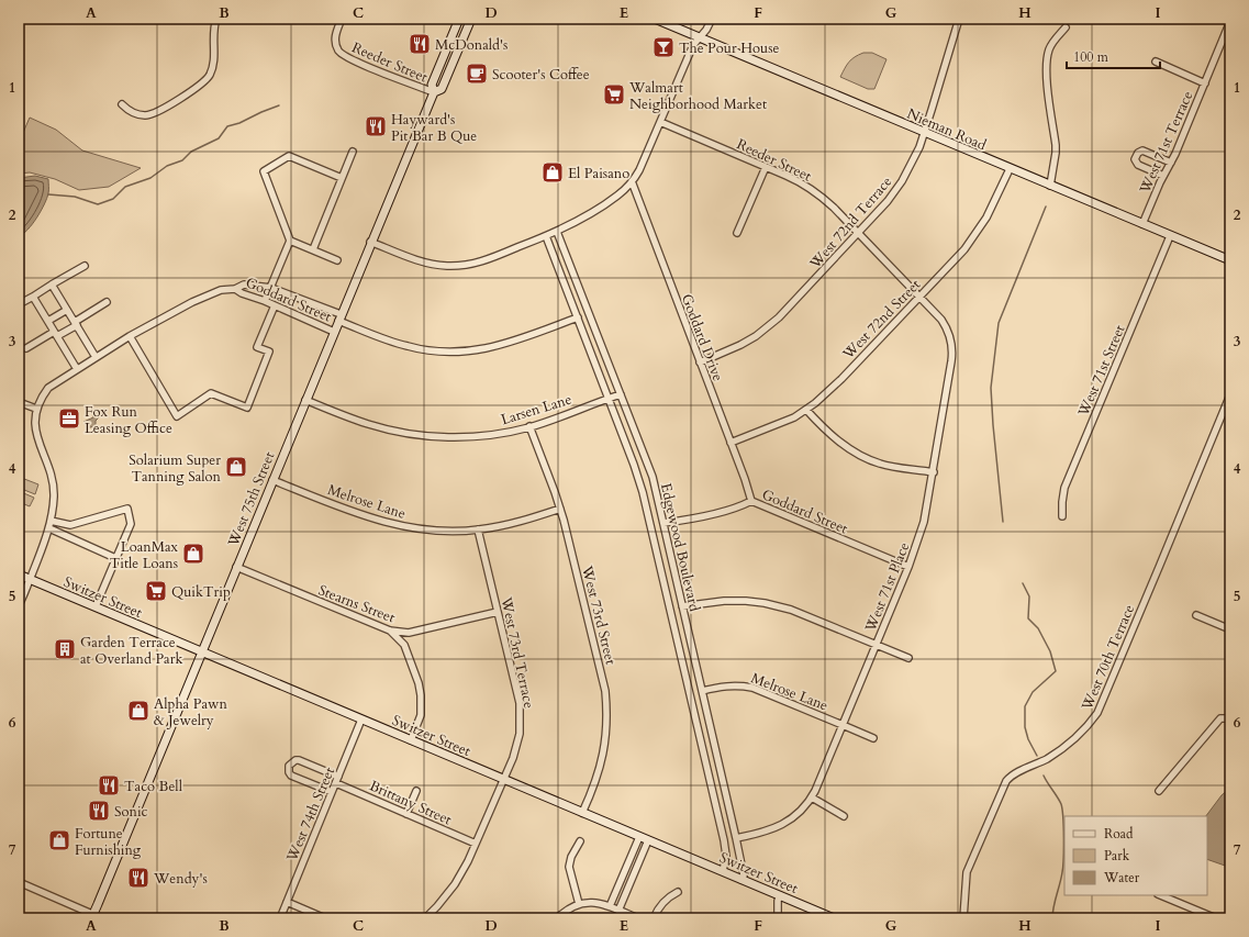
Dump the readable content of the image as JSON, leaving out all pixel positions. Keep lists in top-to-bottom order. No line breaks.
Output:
{"streets":{"main road":["Nieman Road","West 75th Street","Switzer Street"],"street":["Reeder Street","West 71st Terrace","West 72nd Terrace","Goddard Street","West 72nd Street","Goddard Drive","West 71st Street","Larsen Lane","Melrose Lane","Edgewood Boulevard","West 71st Place","Stearns Street","West 73rd Street","West 73rd Terrace","West 70th Terrace","Brittany Street","West 74th Street"]},"crossings":[["Reeder Street","West 72nd Terrace"],["Reeder Street","West 72nd Street"],["Reeder Street","West 75th Street"],["Reeder Street","West 71st Place"],["Nieman Road","West 71st Terrace"],["Nieman Road","West 72nd Terrace"],["Nieman Road","West 72nd Street"],["Nieman Road","West 71st Street"],["West 72nd Terrace","Goddard Drive"],["Goddard Street","Goddard Drive"],["Goddard Street","West 75th Street"],["Goddard Street","Edgewood Boulevard"],["Goddard Street","West 71st Place"],["West 72nd Street","Goddard Drive"],["West 72nd Street","West 71st Place"],["Larsen Lane","West 75th Street"],["Larsen Lane","Edgewood Boulevard"],["Larsen Lane","West 73rd Street"],["West 75th Street","Melrose Lane"],["West 75th Street","Switzer Street"],["West 75th Street","Stearns Street"],["Melrose Lane","Edgewood Boulevard"],["Melrose Lane","West 71st Place"],["Melrose Lane","West 73rd Street"],["Melrose Lane","West 73rd Terrace"],["Edgewood Boulevard","West 71st Place"],["Edgewood Boulevard","Switzer Street"],["Switzer Street","West 73rd Street"],["Switzer Street","West 73rd Terrace"],["Switzer Street","West 74th Street"],["Stearns Street","West 73rd Terrace"],["West 73rd Terrace","Brittany Street"],["Brittany Street","West 74th Street"]],"places":{"restaurant":["McDonald's","Hayward's Pit Bar B Que","Taco Bell","Sonic","Wendy's"],"bar":["The Pour House"],"cafe":["Scooter's Coffee"],"supermarket":["Walmart Neighborhood Market","QuikTrip"],"shop":["El Paisano","Solarium Super Tanning Salon","LoanMax Title Loans","Alpha Pawn & Jewelry","Fortune Furnishing"],"office":["Fox Run Leasing Office"],"building":["Garden Terrace at Overland Park"]},"legend":["Road","Park","Water"],"scale_bar":"100 m","grid":{"columns":["A","B","C","D","E","F","G","H","I"],"rows":["1","2","3","4","5","6","7"]}}
